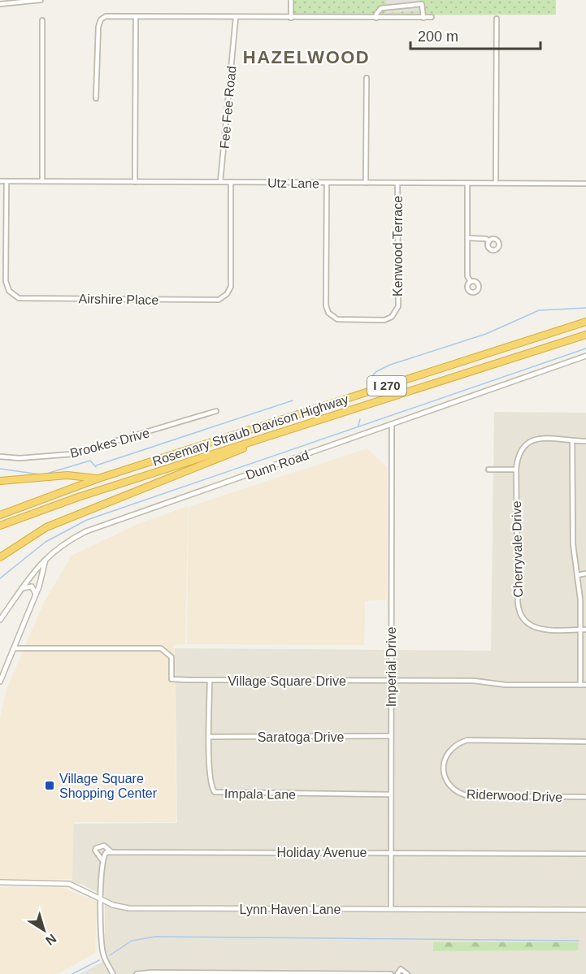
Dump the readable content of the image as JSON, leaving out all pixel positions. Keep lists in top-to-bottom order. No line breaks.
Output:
{"streets":{"highway":["I 270","Rosemary Straub Davison Highway"],"street":["Fee Fee Road","Utz Lane","Kenwood Terrace","Airshire Place","Brookes Drive","Dunn Road","Cherryvale Drive","Imperial Drive","Village Square Drive","Saratoga Drive","Impala Lane","Riderwood Drive","Holiday Avenue","Lynn Haven Lane"]},"crossings":[["Fee Fee Road","Utz Lane"],["Utz Lane","Kenwood Terrace"],["Utz Lane","Airshire Place"],["Dunn Road","Imperial Drive"],["Imperial Drive","Village Square Drive"],["Imperial Drive","Saratoga Drive"],["Imperial Drive","Impala Lane"],["Imperial Drive","Holiday Avenue"],["Imperial Drive","Lynn Haven Lane"],["Village Square Drive","Impala Lane"],["Saratoga Drive","Impala Lane"]],"districts":["HAZELWOOD"],"places":{"transit":["Village Square Shopping Center"]},"scale_bar":"200 m","north":"bottom right"}
